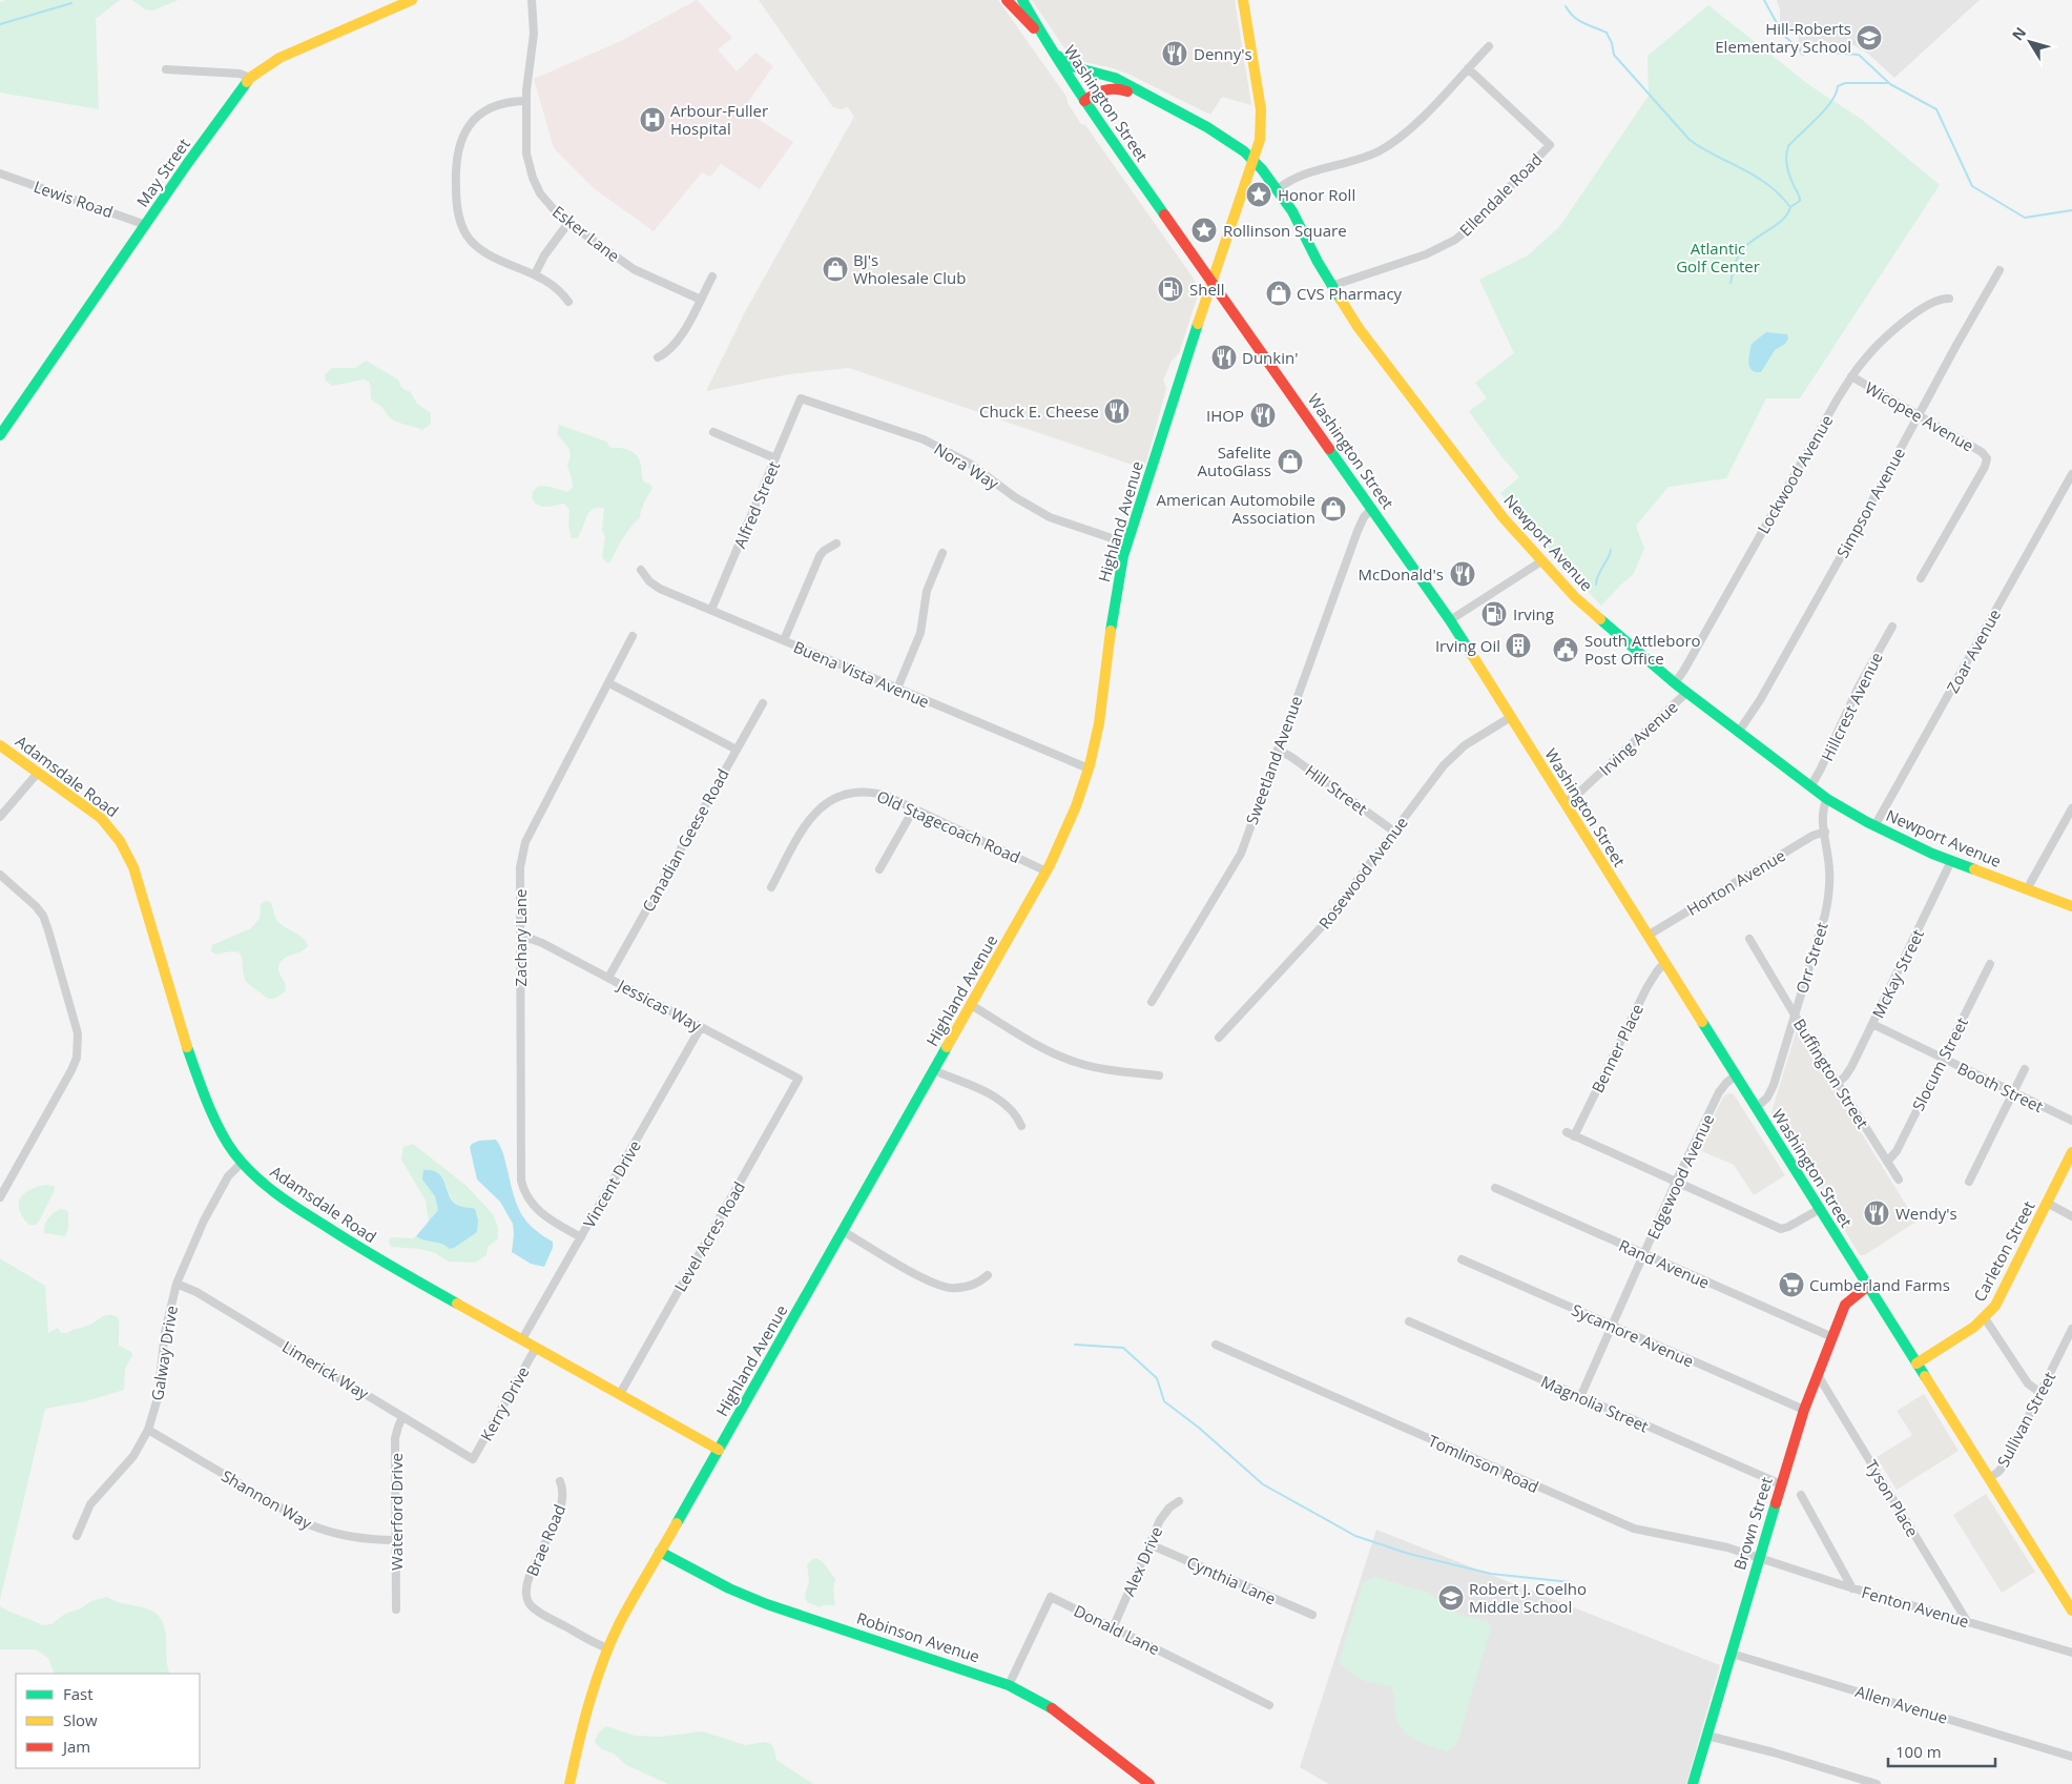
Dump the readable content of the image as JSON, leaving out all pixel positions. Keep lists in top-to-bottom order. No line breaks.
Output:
{"streets":{"main road":["Washington Street","May Street","Highland Avenue","Newport Avenue","Adamsdale Road","Carleton Street","Brown Street","Robinson Avenue"],"street":["Ellendale Road","Lewis Road","Esker Lane","Wicopee Avenue","Nora Way","Lockwood Avenue","Simpson Avenue","Alfred Street","Zoar Avenue","Buena Vista Avenue","Hillcrest Avenue","Irving Avenue","Sweetland Avenue","Hill Street","Old Stagecoach Road","Canadian Geese Road","Rosewood Avenue","Horton Avenue","Zachary Lane","Orr Street","McKay Street","Jessicas Way","Benner Place","Slocum Street","Buffington Street","Booth Street","Edgewood Avenue","Vincent Drive","Level Acres Road","Rand Avenue","Sycamore Avenue","Galway Drive","Limerick Way","Kerry Drive","Magnolia Street","Sullivan Street","Tomlinson Road","Tyson Place","Shannon Way","Waterford Drive","Brae Road","Alex Drive","Cynthia Lane","Fenton Avenue","Donald Lane","Allen Avenue"]},"crossings":[["Washington Street","Highland Avenue"],["Washington Street","Irving Avenue"],["Washington Street","Sweetland Avenue"],["Washington Street","Rosewood Avenue"],["Washington Street","Horton Avenue"],["Washington Street","Orr Street"],["Washington Street","Benner Place"],["Washington Street","Edgewood Avenue"],["Washington Street","Carleton Street"],["Washington Street","Sullivan Street"],["Washington Street","Brown Street"],["May Street","Lewis Road"],["Ellendale Road","Newport Avenue"],["Wicopee Avenue","Lockwood Avenue"],["Wicopee Avenue","Simpson Avenue"],["Nora Way","Alfred Street"],["Nora Way","Highland Avenue"],["Lockwood Avenue","Newport Avenue"],["Simpson Avenue","Newport Avenue"],["Alfred Street","Buena Vista Avenue"],["Highland Avenue","Newport Avenue"],["Highland Avenue","Buena Vista Avenue"],["Highland Avenue","Adamsdale Road"],["Highland Avenue","Old Stagecoach Road"],["Highland Avenue","Brae Road"],["Highland Avenue","Robinson Avenue"],["Newport Avenue","Zoar Avenue"],["Newport Avenue","Hillcrest Avenue"],["Newport Avenue","Irving Avenue"],["Newport Avenue","Orr Street"],["Newport Avenue","McKay Street"],["Sweetland Avenue","Hill Street"],["Adamsdale Road","Vincent Drive"],["Adamsdale Road","Level Acres Road"],["Adamsdale Road","Galway Drive"],["Adamsdale Road","Kerry Drive"],["Hill Street","Rosewood Avenue"],["Canadian Geese Road","Jessicas Way"],["Horton Avenue","Orr Street"],["Zachary Lane","Jessicas Way"],["Zachary Lane","Vincent Drive"],["Orr Street","Buffington Street"],["McKay Street","Buffington Street"],["McKay Street","Booth Street"],["Jessicas Way","Vincent Drive"],["Jessicas Way","Level Acres Road"],["Benner Place","Edgewood Avenue"],["Slocum Street","Buffington Street"],["Slocum Street","Booth Street"],["Edgewood Avenue","Rand Avenue"],["Edgewood Avenue","Sycamore Avenue"],["Edgewood Avenue","Magnolia Street"],["Rand Avenue","Brown Street"],["Sycamore Avenue","Brown Street"],["Galway Drive","Limerick Way"],["Galway Drive","Shannon Way"],["Limerick Way","Kerry Drive"],["Limerick Way","Waterford Drive"],["Magnolia Street","Brown Street"],["Tomlinson Road","Brown Street"],["Tomlinson Road","Fenton Avenue"],["Tyson Place","Brown Street"],["Tyson Place","Fenton Avenue"],["Shannon Way","Waterford Drive"],["Brown Street","Fenton Avenue"],["Brown Street","Allen Avenue"],["Alex Drive","Cynthia Lane"],["Alex Drive","Donald Lane"],["Donald Lane","Robinson Avenue"]],"parks":["Atlantic Golf Center"],"places":{"school or university":["Hill-Roberts Elementary School","Robert J. Coelho Middle School"],"restaurant":["Denny's","Dunkin'","Chuck E. Cheese","IHOP","McDonald's","Wendy's"],"hospital":["Arbour-Fuller Hospital"],"place":["Honor Roll","Rollinson Square"],"shop":["BJ's Wholesale Club","CVS Pharmacy","Safelite AutoGlass","American Automobile Association"],"fuel station":["Shell","Irving"],"building":["Irving Oil"],"public building":["South Attleboro Post Office"],"supermarket":["Cumberland Farms"]},"legend":["Fast","Slow","Jam"],"scale_bar":"100 m","north":"top left"}
